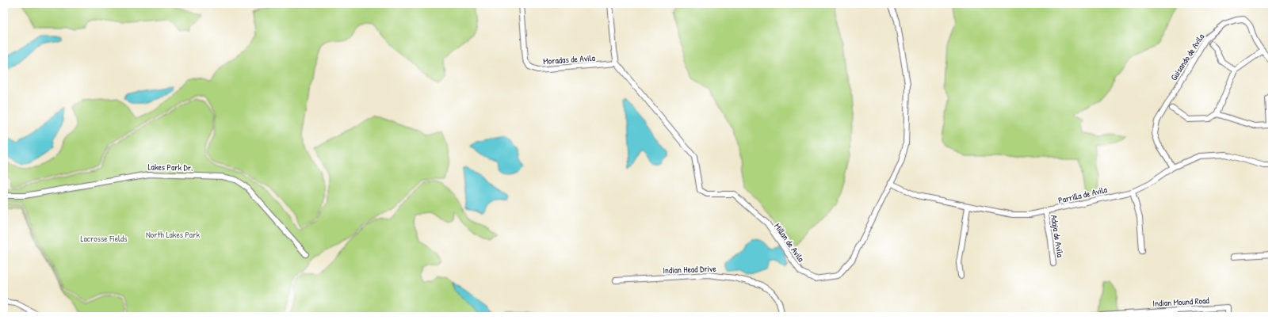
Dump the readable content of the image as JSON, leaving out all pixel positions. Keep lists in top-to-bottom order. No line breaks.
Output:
{"streets":{"street":["Guisando de Avila","Moradas de Avila","Lakes Park Dr.","Parrilla de Avila","Adaja de Avila","Millan de Avila","Indian Head Drive","Indian Mound Road"]},"crossings":[["Guisando de Avila","Parrilla de Avila"],["Moradas de Avila","Millan de Avila"],["Parrilla de Avila","Adaja de Avila"],["Parrilla de Avila","Millan de Avila"]],"parks":["North Lakes Park","Lacrosse Fields"]}
